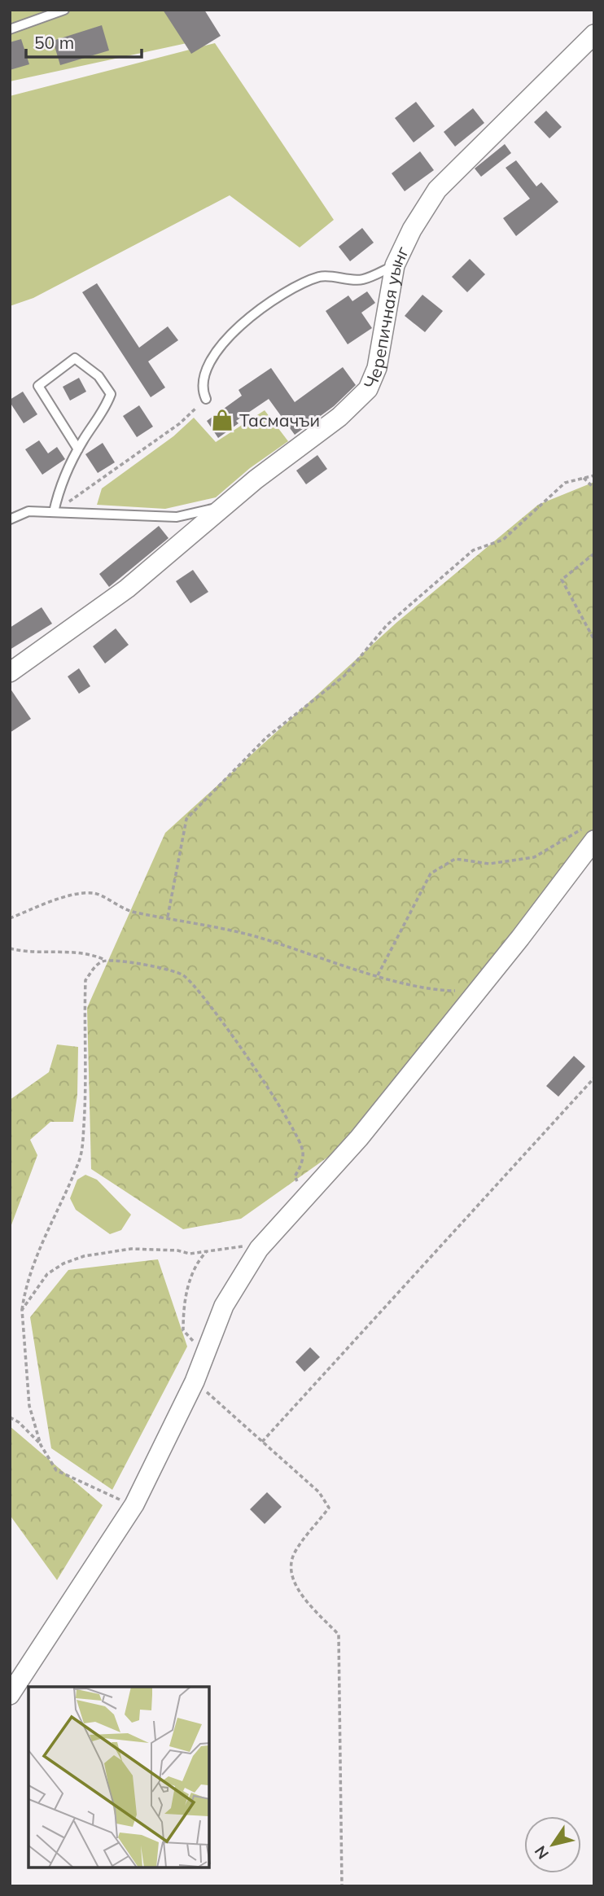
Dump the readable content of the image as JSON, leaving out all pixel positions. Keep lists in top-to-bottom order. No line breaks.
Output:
{"streets":{"street":["Черепичная уынг"]},"places":{"shop":["Тасмачъи"]},"scale_bar":"50 m","north":"bottom left"}
